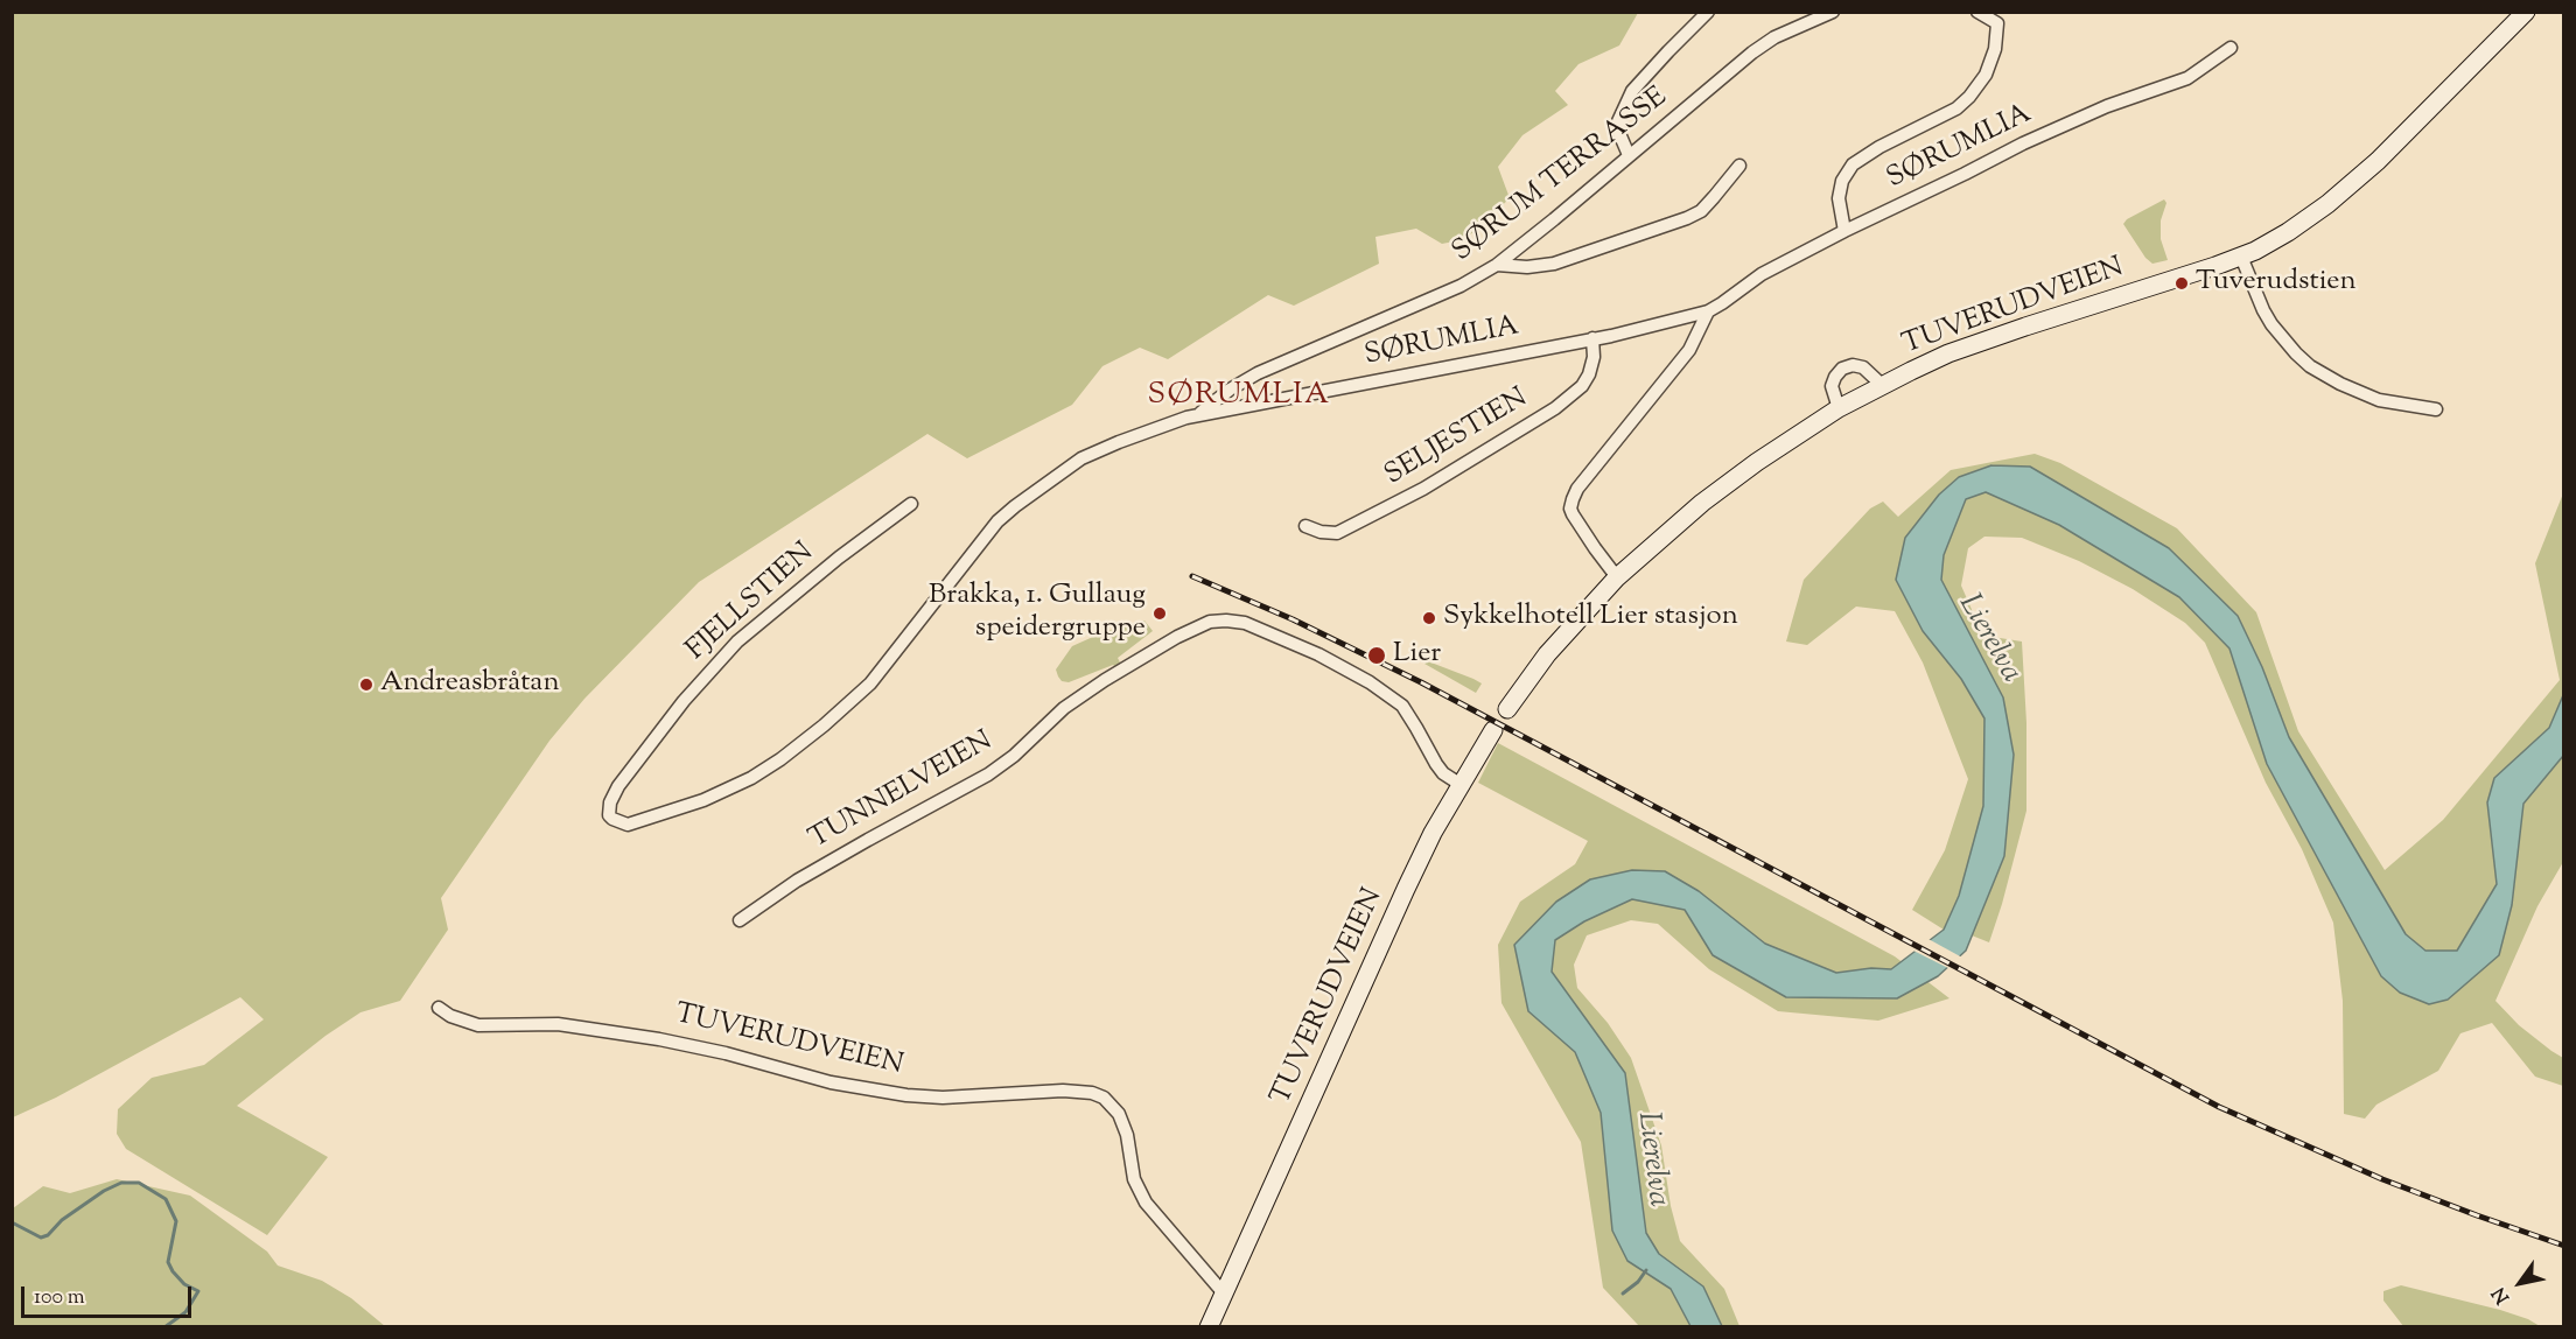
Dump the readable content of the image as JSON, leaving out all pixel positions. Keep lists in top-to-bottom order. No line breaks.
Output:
{"streets":{"main road":["TUVERUDVEIEN"],"street":["SØRUMLIA","SØRUM TERRASSE","SELJESTIEN","FJELLSTIEN","TUNNELVEIEN"]},"crossings":[["SØRUMLIA","SØRUM TERRASSE"],["SØRUMLIA","SELJESTIEN"],["SØRUMLIA","FJELLSTIEN"],["TUVERUDVEIEN","TUNNELVEIEN"]],"districts":["SØRUMLIA"],"water":["Lierelva"],"places":["Tuverudstien","Brakka, 1. Gullaug speidergruppe","Sykkelhotell Lier stasjon","Lier","Andreasbråtan"],"scale_bar":"100 m","north":"bottom left"}
